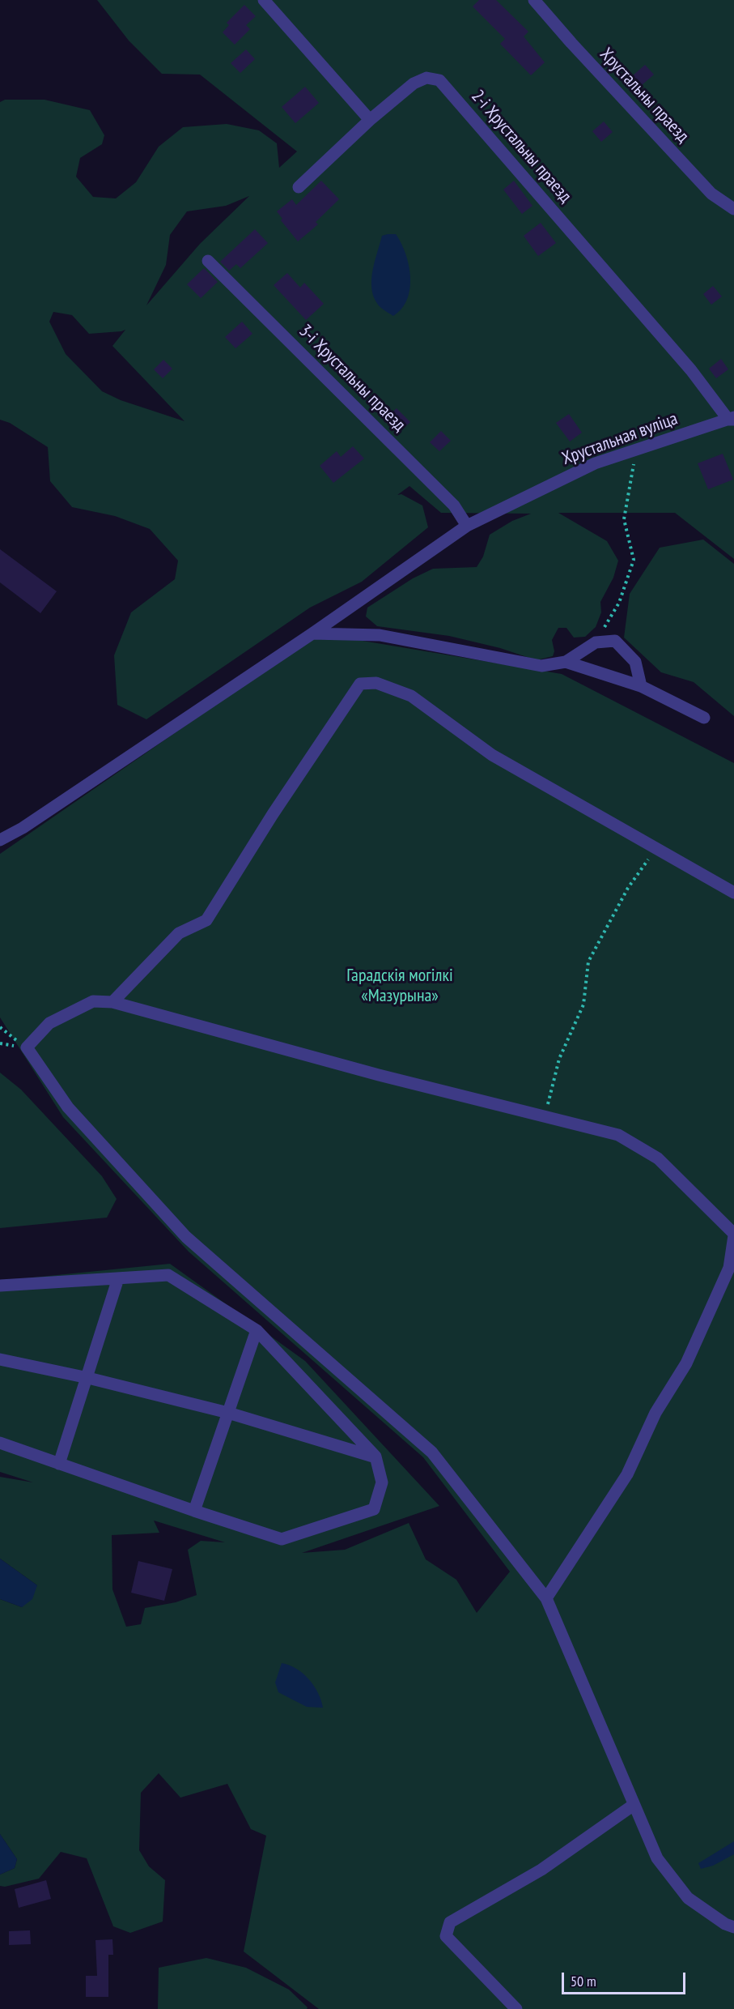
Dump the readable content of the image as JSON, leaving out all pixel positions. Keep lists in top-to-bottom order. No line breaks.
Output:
{"streets":{"street":["Хрустальны праезд","2-і Хрустальны праезд","3-і Хрустальны праезд","Хрустальная вуліца"]},"crossings":[["2-і Хрустальны праезд","Хрустальная вуліца"],["3-і Хрустальны праезд","Хрустальная вуліца"]],"parks":["Гарадскія могілкі «Мазурына»"],"scale_bar":"50 m"}
